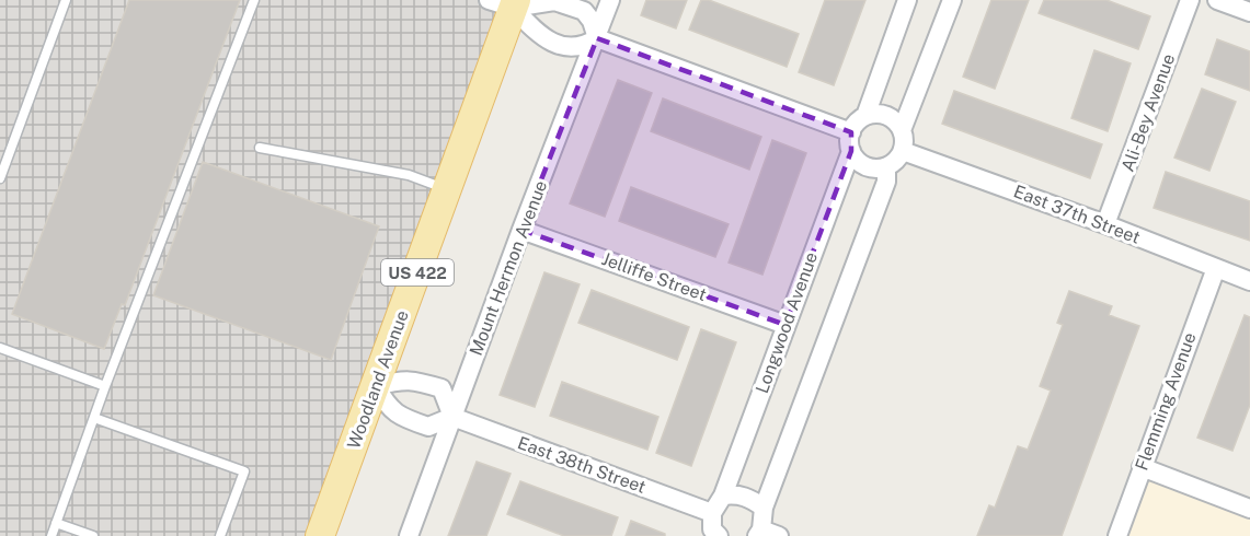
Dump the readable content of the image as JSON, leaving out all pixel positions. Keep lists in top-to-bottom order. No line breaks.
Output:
{"streets":{"main road":["US 422","Woodland Avenue"],"street":["Ali-Bey Avenue","East 37th Street","Mount Hermon Avenue","Jelliffe Street","Longwood Avenue","Flemming Avenue","East 38th Street"]},"crossings":[["Ali-Bey Avenue","East 37th Street"],["East 37th Street","Longwood Avenue"],["East 37th Street","Flemming Avenue"],["Mount Hermon Avenue","Jelliffe Street"],["Mount Hermon Avenue","East 38th Street"],["Jelliffe Street","Longwood Avenue"],["Longwood Avenue","East 38th Street"]]}
